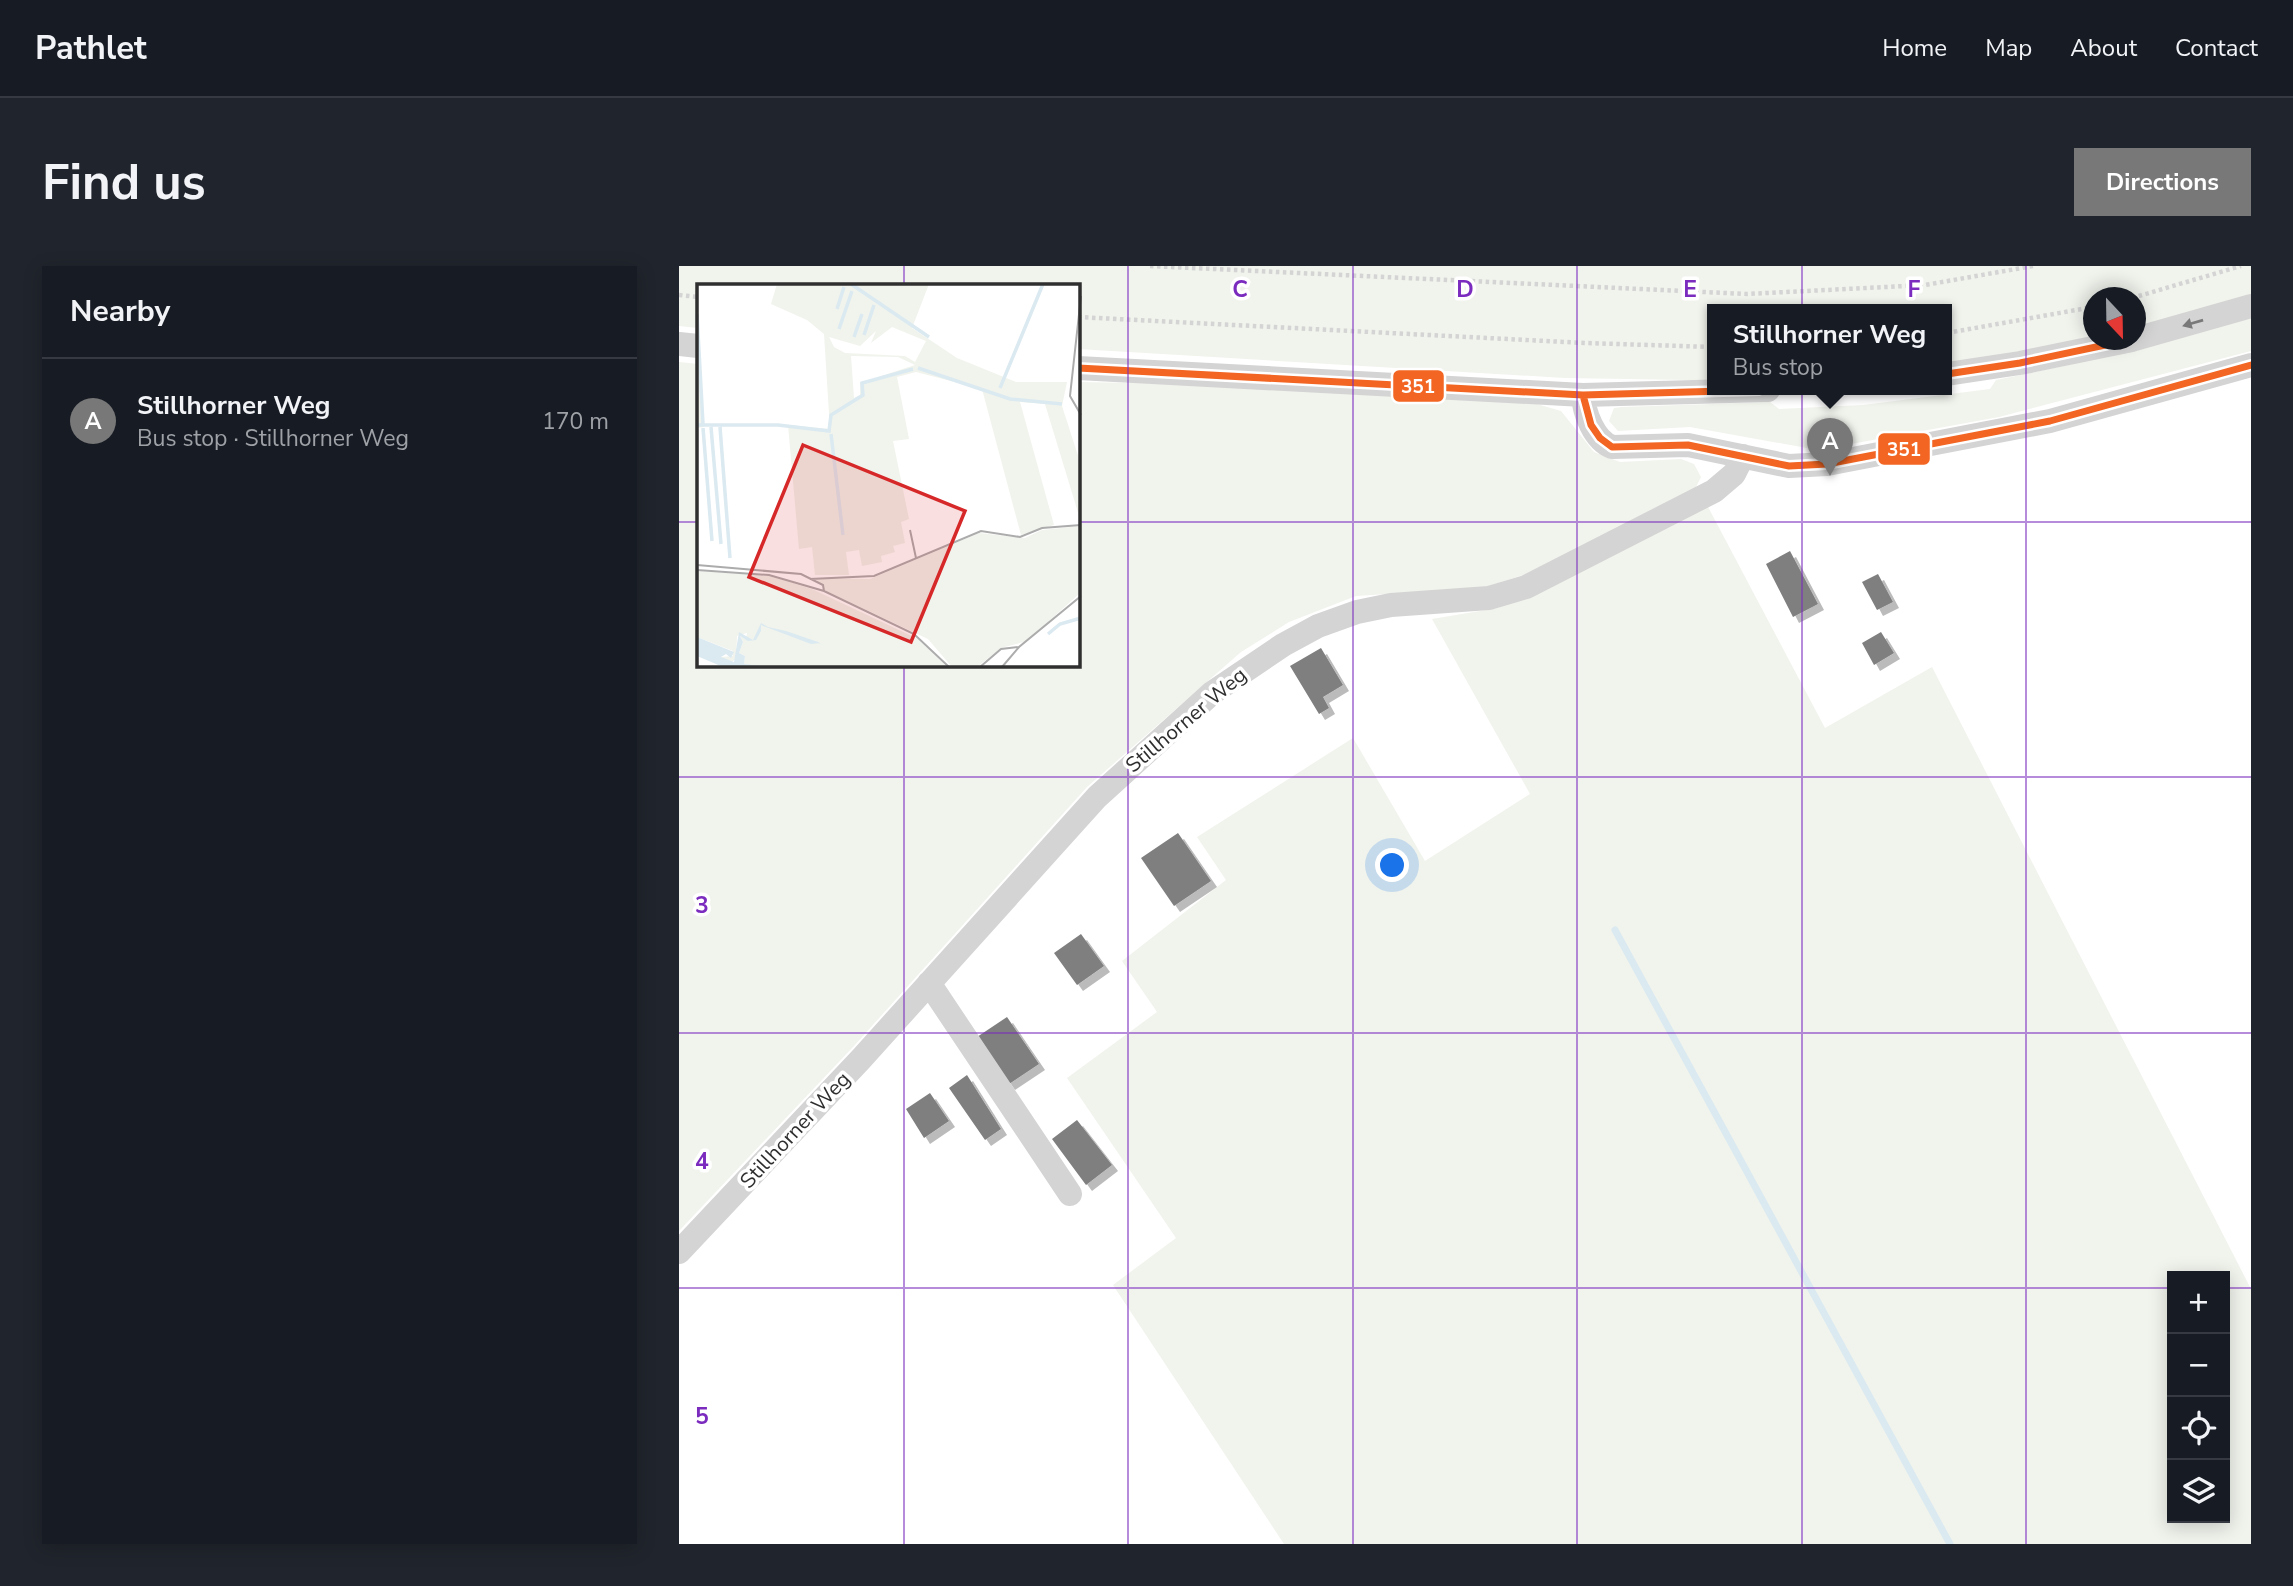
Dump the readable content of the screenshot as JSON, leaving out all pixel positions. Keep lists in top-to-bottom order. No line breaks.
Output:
{"streets":{"street":["Stillhorner Weg"]},"lines":["transit line 351"],"north":"bottom","page":{"header":"Pathlet","nav":["Home","Map","About","Contact"],"buttons":"Directions","title":"Find us","heading":"Nearby","popup":["Stillhorner Weg","Bus stop"],"list":[{"mark":"A","name":"Stillhorner Weg","note":"Bus stop · Stillhorner Weg","value":"170 m"}],"pins":"A","map_buttons":["+","−"]},"grid":{"columns":["C","D","E","F"],"rows":["3","4","5"]}}
